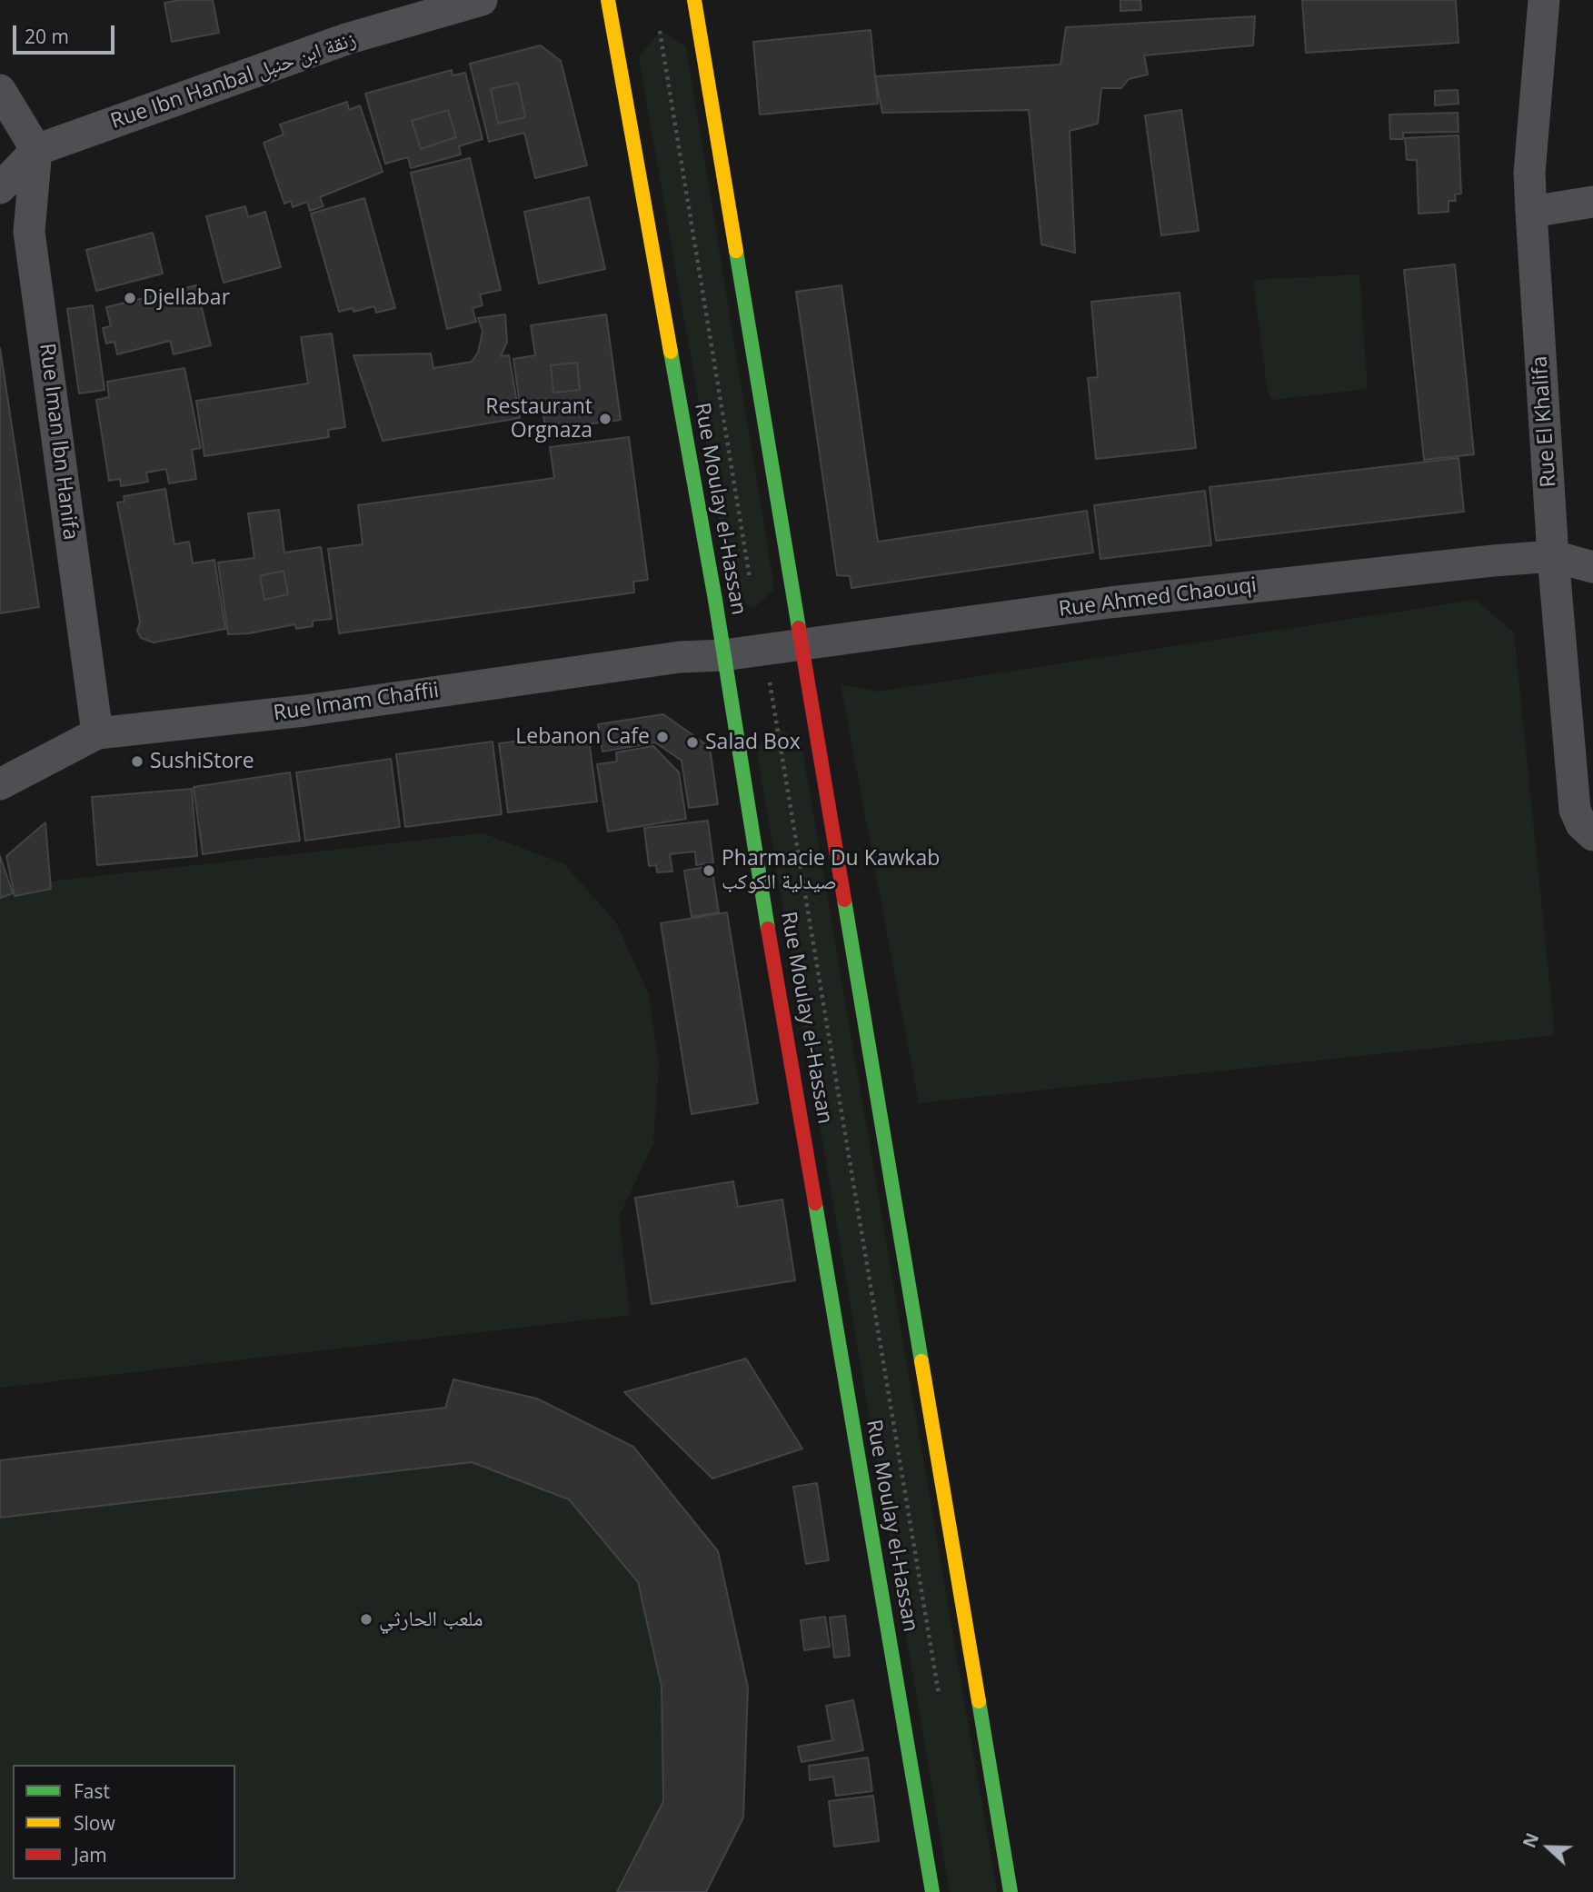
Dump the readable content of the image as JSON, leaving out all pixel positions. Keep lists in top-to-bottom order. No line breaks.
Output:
{"streets":{"street":["Rue Ibn Hanbal زنقة ابن حنبل","Rue El Khalifa","Rue Iman lbn Hanifa","Rue Moulay el-Hassan","Rue Ahmed Chaouqi","Rue Imam Chaffii"]},"crossings":[["Rue Ibn Hanbal زنقة ابن حنبل","Rue Iman lbn Hanifa"],["Rue El Khalifa","Rue Ahmed Chaouqi"],["Rue Iman lbn Hanifa","Rue Imam Chaffii"],["Rue Moulay el-Hassan","Rue Ahmed Chaouqi"],["Rue Moulay el-Hassan","Rue Imam Chaffii"],["Rue Ahmed Chaouqi","Rue Imam Chaffii"]],"places":["Djellabar","Restaurant Orgnaza","Lebanon Cafe","Salad Box","SushiStore","Pharmacie Du Kawkab صيدلية الكوكب","ملعب الحارثي"],"legend":["Fast","Slow","Jam"],"scale_bar":"20 m","north":"left"}
